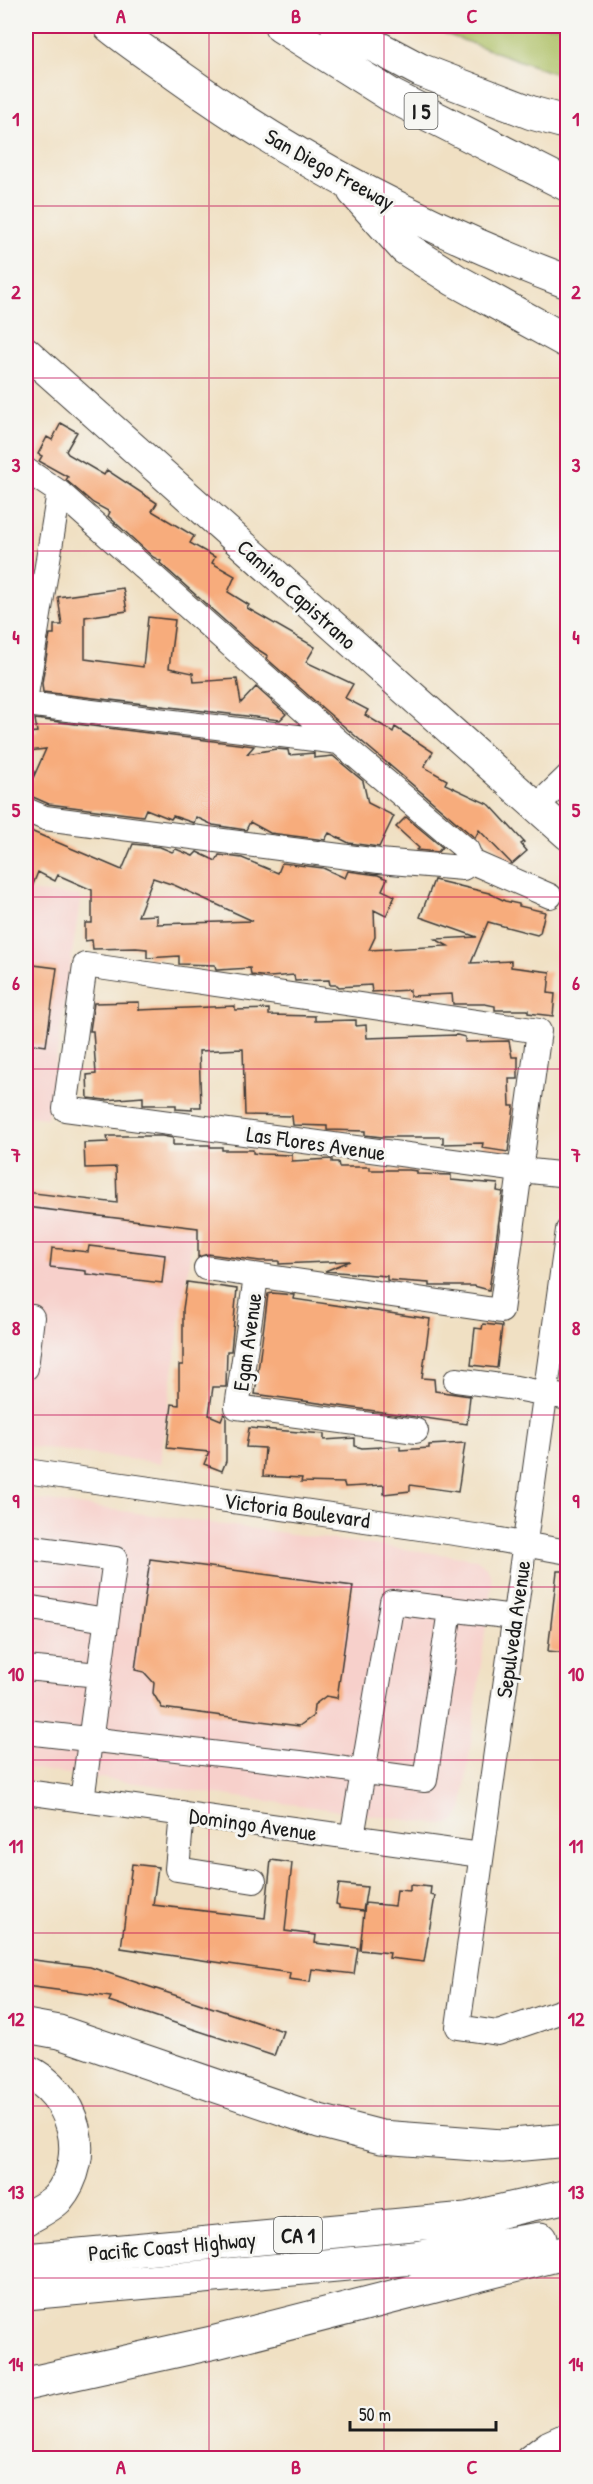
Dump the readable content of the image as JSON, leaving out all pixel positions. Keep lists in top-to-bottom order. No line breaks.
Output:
{"streets":{"highway":["I 5","San Diego Freeway","CA 1","Pacific Coast Highway"],"main road":["Camino Capistrano"],"street":["Las Flores Avenue","Egan Avenue","Victoria Boulevard","Sepulveda Avenue","Domingo Avenue"]},"crossings":[["Victoria Boulevard","Sepulveda Avenue"],["Sepulveda Avenue","Domingo Avenue"]],"scale_bar":"50 m","grid":{"columns":["A","B","C"],"rows":["1","2","3","4","5","6","7","8","9","10","11","12","13","14"]}}
